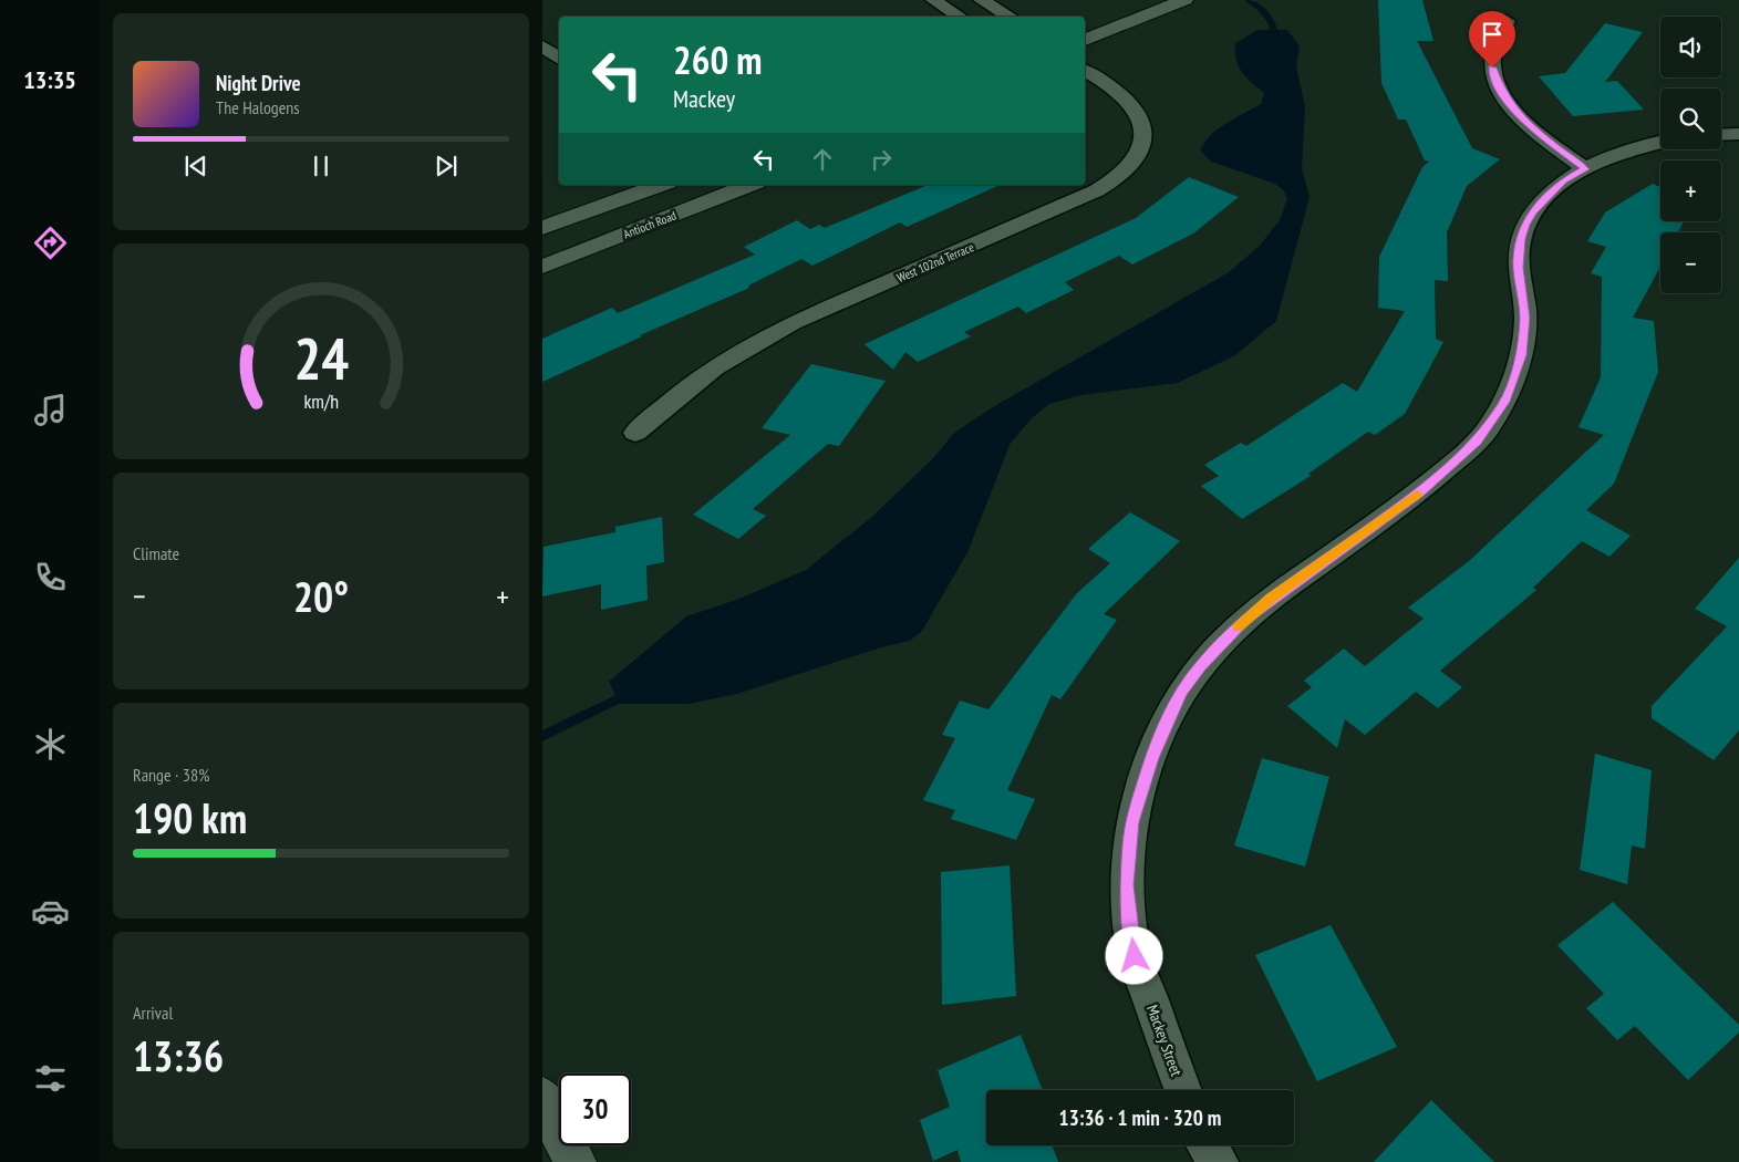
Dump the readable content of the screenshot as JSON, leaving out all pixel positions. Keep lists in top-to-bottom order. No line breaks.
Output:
{"streets":{"main road":["Antioch Road"],"street":["West 102nd Terrace","Mackey Street"]},"page":{"tabs":"13:35","map_buttons":["+","−"],"turn":["260 m","Mackey"],"song":["Night Drive","The Halogens"],"tile":["Climate",["Range · 38%","190 km"],["Arrival","13:36"]],"heat":["−","20°","+"],"limit":"30","trip":"13:36 · 1 min · 320 m","gauge":["24","km/h"]}}
